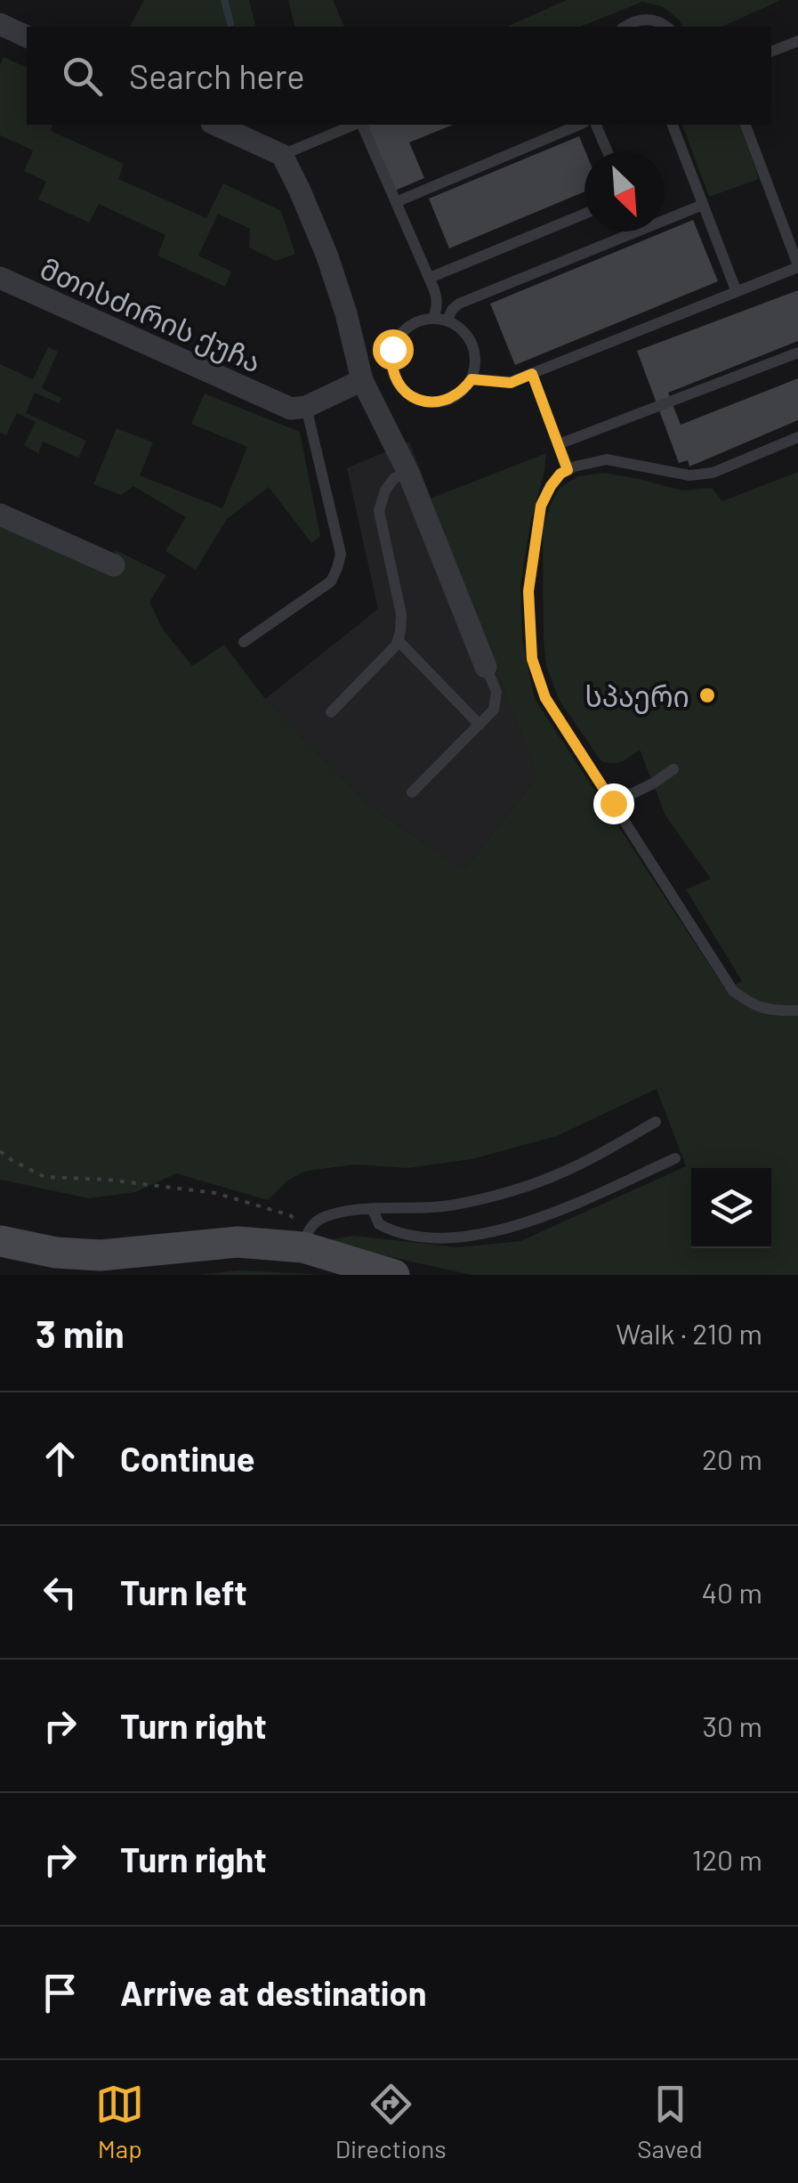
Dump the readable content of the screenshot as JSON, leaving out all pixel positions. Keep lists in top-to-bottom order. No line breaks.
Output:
{"streets":{"street":["მთისძირის ქუჩა"]},"places":["სპაერი"],"north":"bottom right","page":{"search":"Search here","heading":["3 min","Walk · 210 m"],"list":[["Continue","20 m"],["Turn left","40 m"],["Turn right","30 m"],["Turn right","120 m"],"Arrive at destination"],"nav":["Map","Directions","Saved"]}}
